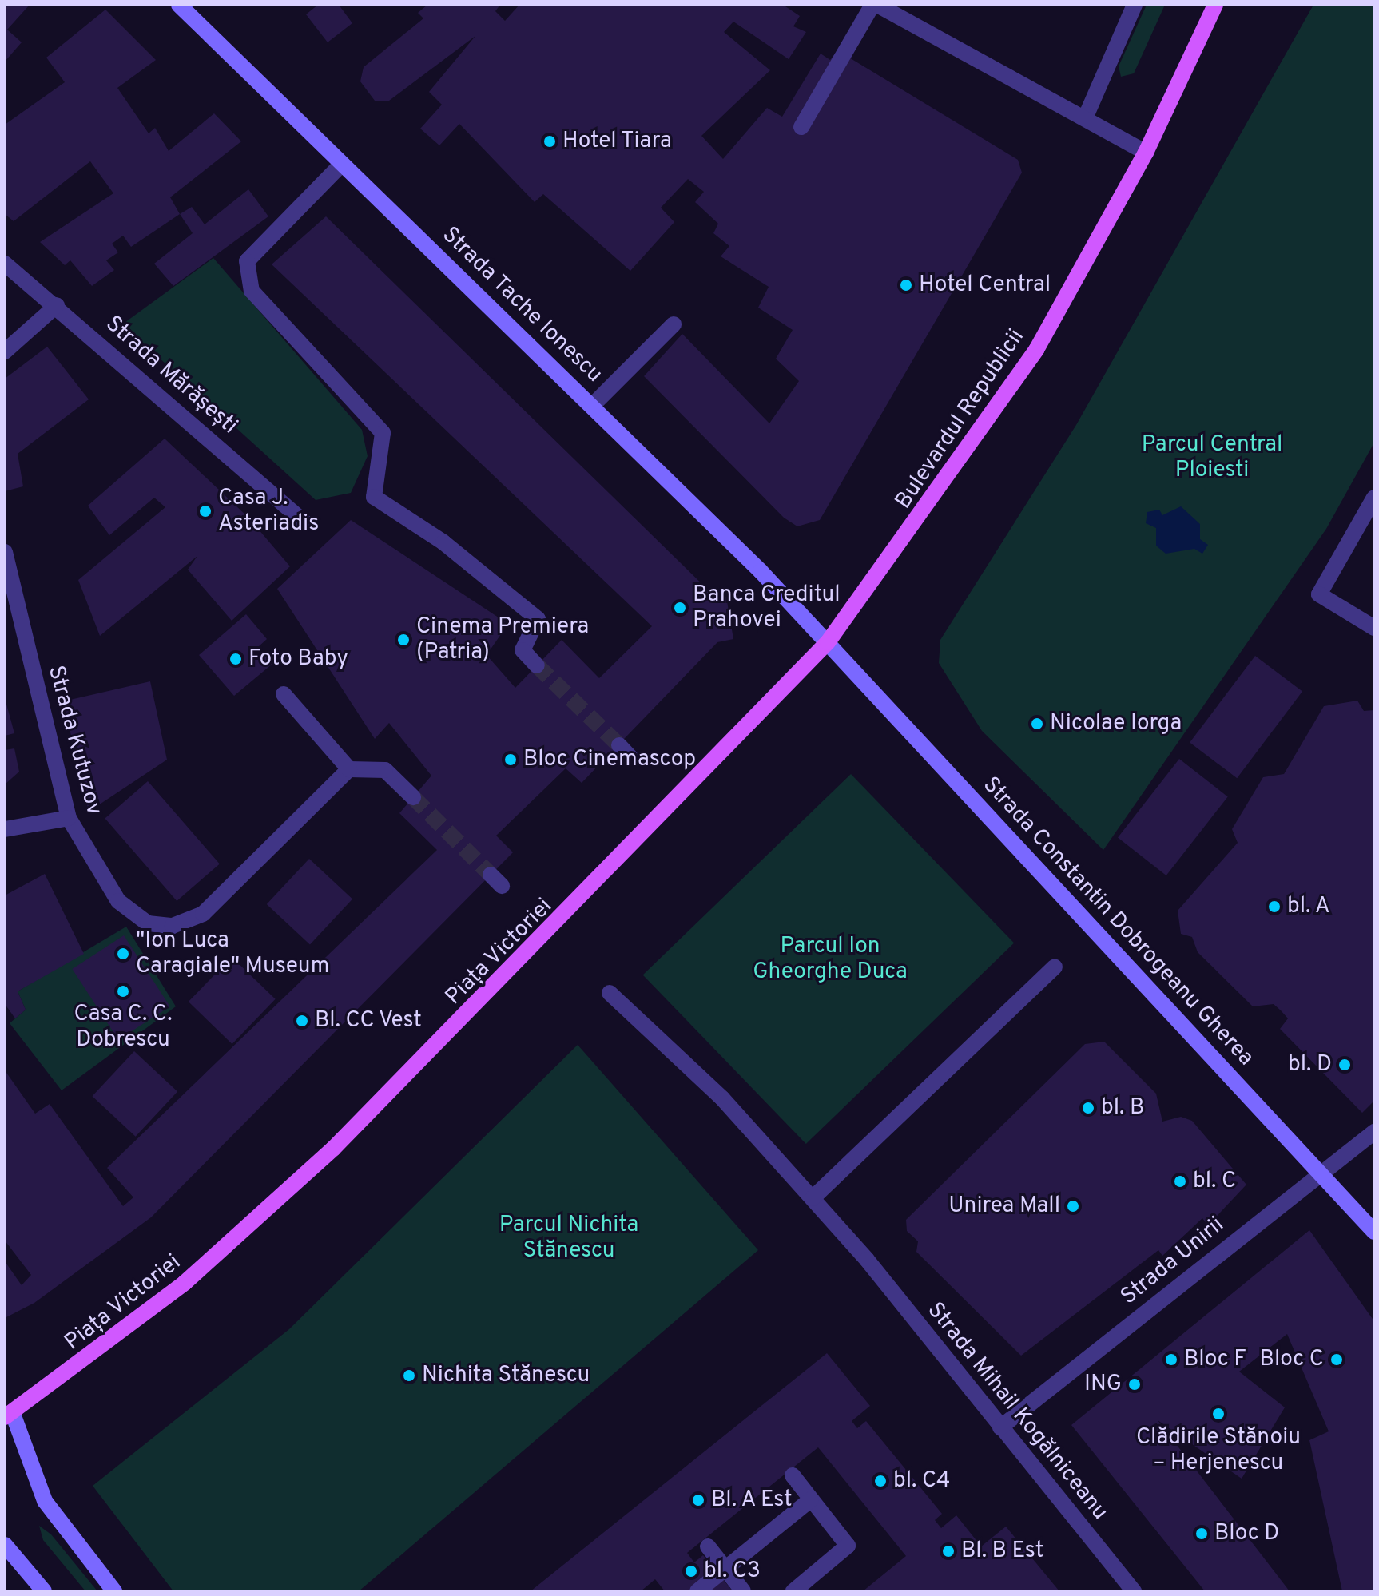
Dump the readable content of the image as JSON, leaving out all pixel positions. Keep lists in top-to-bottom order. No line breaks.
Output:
{"streets":{"main road":["Strada Tache Ionescu","Bulevardul Republicii","Strada Constantin Dobrogeanu Gherea","Piața Victoriei"],"street":["Strada Mărășești","Strada Kutuzov","Strada Unirii","Strada Mihail Kogălniceanu"]},"crossings":[["Strada Tache Ionescu","Bulevardul Republicii"],["Strada Tache Ionescu","Strada Constantin Dobrogeanu Gherea"],["Strada Tache Ionescu","Piața Victoriei"],["Bulevardul Republicii","Strada Constantin Dobrogeanu Gherea"],["Bulevardul Republicii","Piața Victoriei"],["Strada Constantin Dobrogeanu Gherea","Piața Victoriei"],["Strada Constantin Dobrogeanu Gherea","Strada Unirii"],["Strada Unirii","Strada Mihail Kogălniceanu"]],"parks":["Parcul Central Ploiesti","Parcul Ion Gheorghe Duca","Parcul Nichita Stănescu"],"places":["Hotel Tiara","Hotel Central","Casa J. Asteriadis","Banca Creditul Prahovei","Cinema Premiera (Patria)","Foto Baby","Nicolae Iorga","Bloc Cinemascop","bl. A","\"Ion Luca Caragiale\" Museum","Casa C. C. Dobrescu","Bl. CC Vest","bl. D","bl. B","bl. C","Unirea Mall","Bloc F","Bloc C","Nichita Stănescu","ING","Clădirile Stănoiu – Herjenescu","bl. C4","Bl. A Est","Bloc D","Bl. B Est","bl. C3"]}
